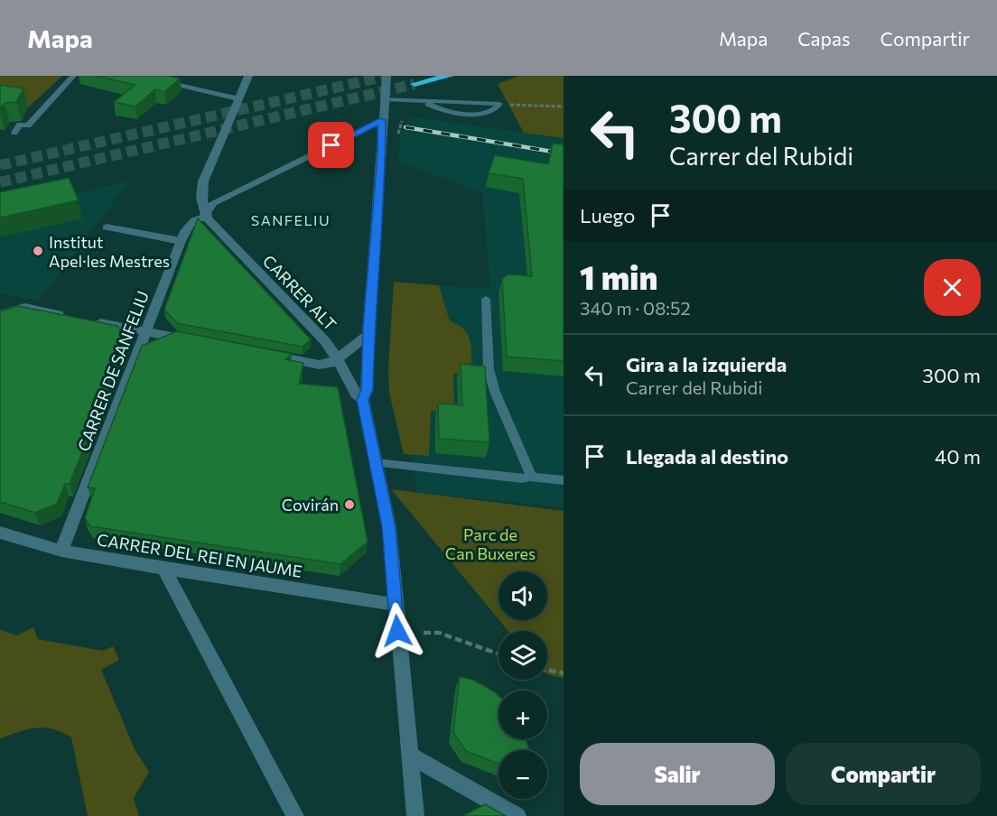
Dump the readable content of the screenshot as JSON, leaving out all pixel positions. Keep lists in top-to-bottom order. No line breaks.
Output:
{"streets":{"street":["CARRER ALT","CARRER DE SANFELIU","CARRER DEL REI EN JAUME"]},"crossings":[["CARRER ALT","CARRER DE SANFELIU"],["CARRER DE SANFELIU","CARRER DEL REI EN JAUME"]],"districts":["SANFELIU"],"parks":["Parc de Can Buxeres"],"places":["Institut Apel·les Mestres","Covirán"],"page":{"header":"Mapa","nav":["Mapa","Capas","Compartir"],"turn":["300 m","Carrer del Rubidi"],"then":"Luego","heading":["1 min","340 m · 08:52"],"list":[{"name":"Gira a la izquierda","note":"Carrer del Rubidi","value":"300 m"},{"name":"Llegada al destino","value":"40 m"}],"map_buttons":["+","−"],"buttons":["Salir","Compartir"]}}
